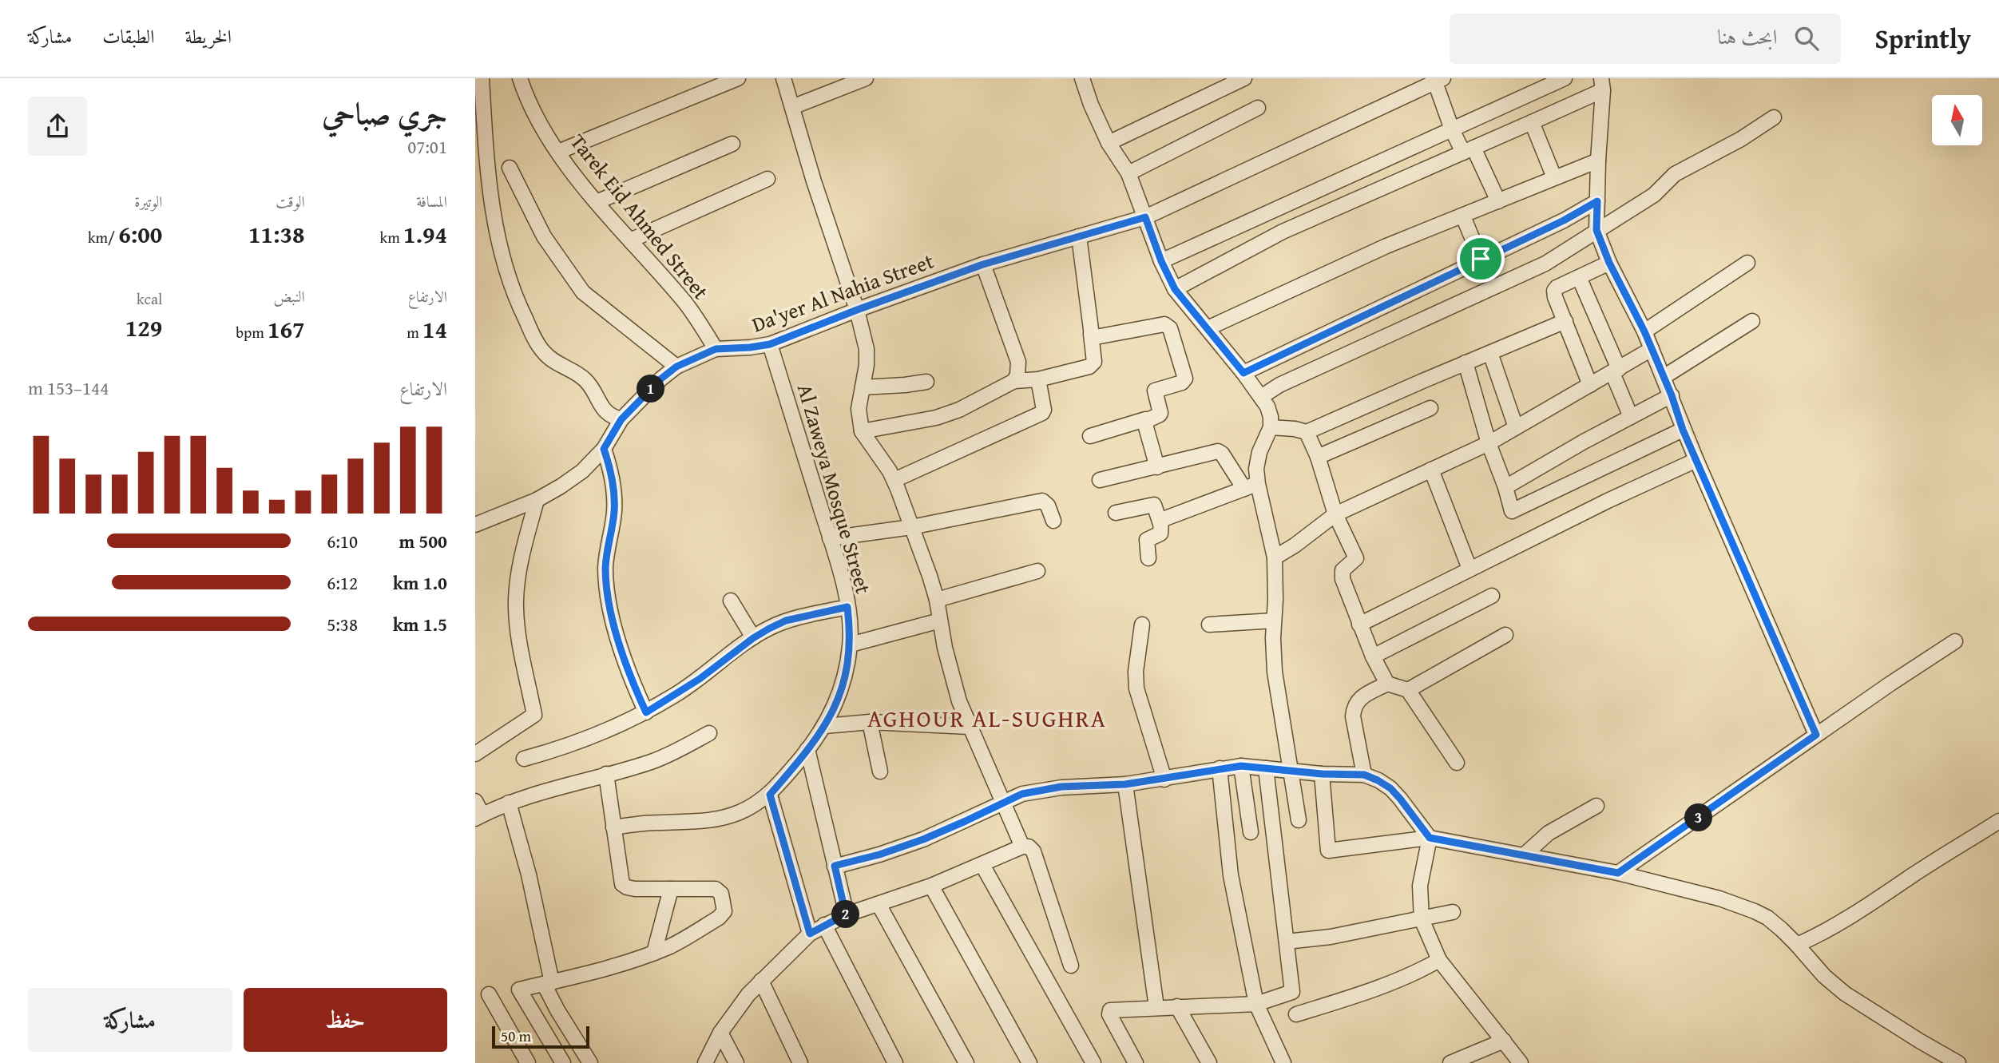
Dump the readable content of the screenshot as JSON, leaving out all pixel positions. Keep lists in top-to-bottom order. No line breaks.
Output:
{"streets":{"street":["Tarek Eid Ahmed Street","Da'yer Al Nahia Street","Al Zaweya Mosque Street"]},"crossings":[["Tarek Eid Ahmed Street","Da'yer Al Nahia Street"],["Da'yer Al Nahia Street","Al Zaweya Mosque Street"]],"districts":["AGHOUR AL-SUGHRA"],"scale_bar":"50 m","north":"top","page":{"header":"Sprintly","search":"ابحث هنا","nav":["الخريطة","الطبقات","مشاركة"],"heading":["جري صباحي","07:01"],"stats":[["المسافة","1.94 km"],["الوقت","11:38"],["الوتيرة","6:00 /km"],["الارتفاع","14 m"],["النبض","167 bpm"],["kcal","129"]],"chart":["الارتفاع","144–153 m"],"pins":["1","3","2"],"list":[{"name":"500 m","note":"6:10"},{"name":"1.0 km","note":"6:12"},{"name":"1.5 km","note":"5:38"}],"buttons":["حفظ","مشاركة"],"scale":"50 m"}}
